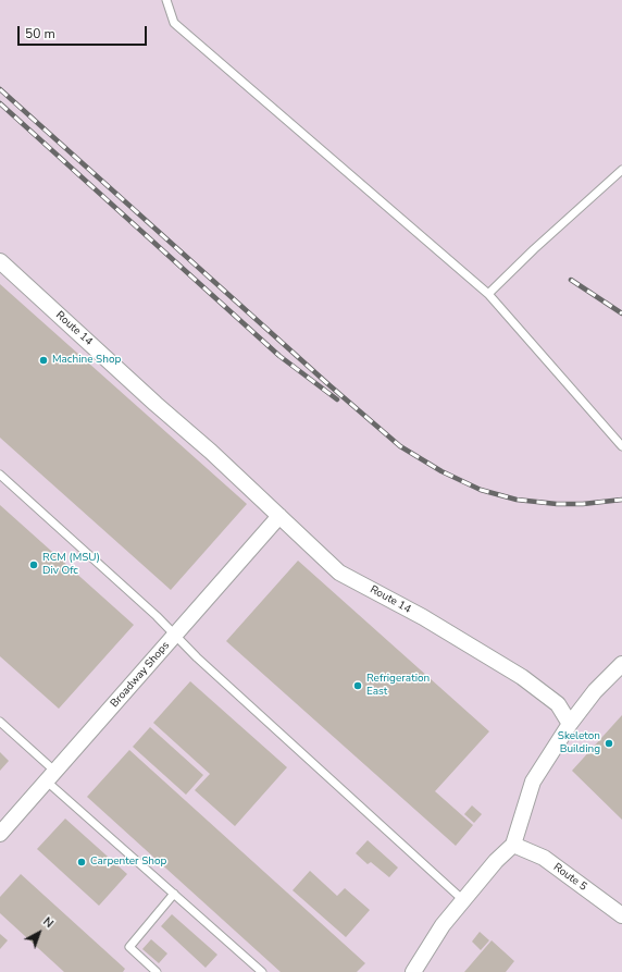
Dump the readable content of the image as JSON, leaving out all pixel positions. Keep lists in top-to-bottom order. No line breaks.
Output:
{"streets":{"street":["Route 14","Broadway Shops","Route 5"]},"crossings":[["Route 14","Broadway Shops"]],"places":["Machine Shop","RCM (MSU) Div Ofc","Refrigeration East","Skeleton Building","Carpenter Shop"],"scale_bar":"50 m","north":"top right"}
